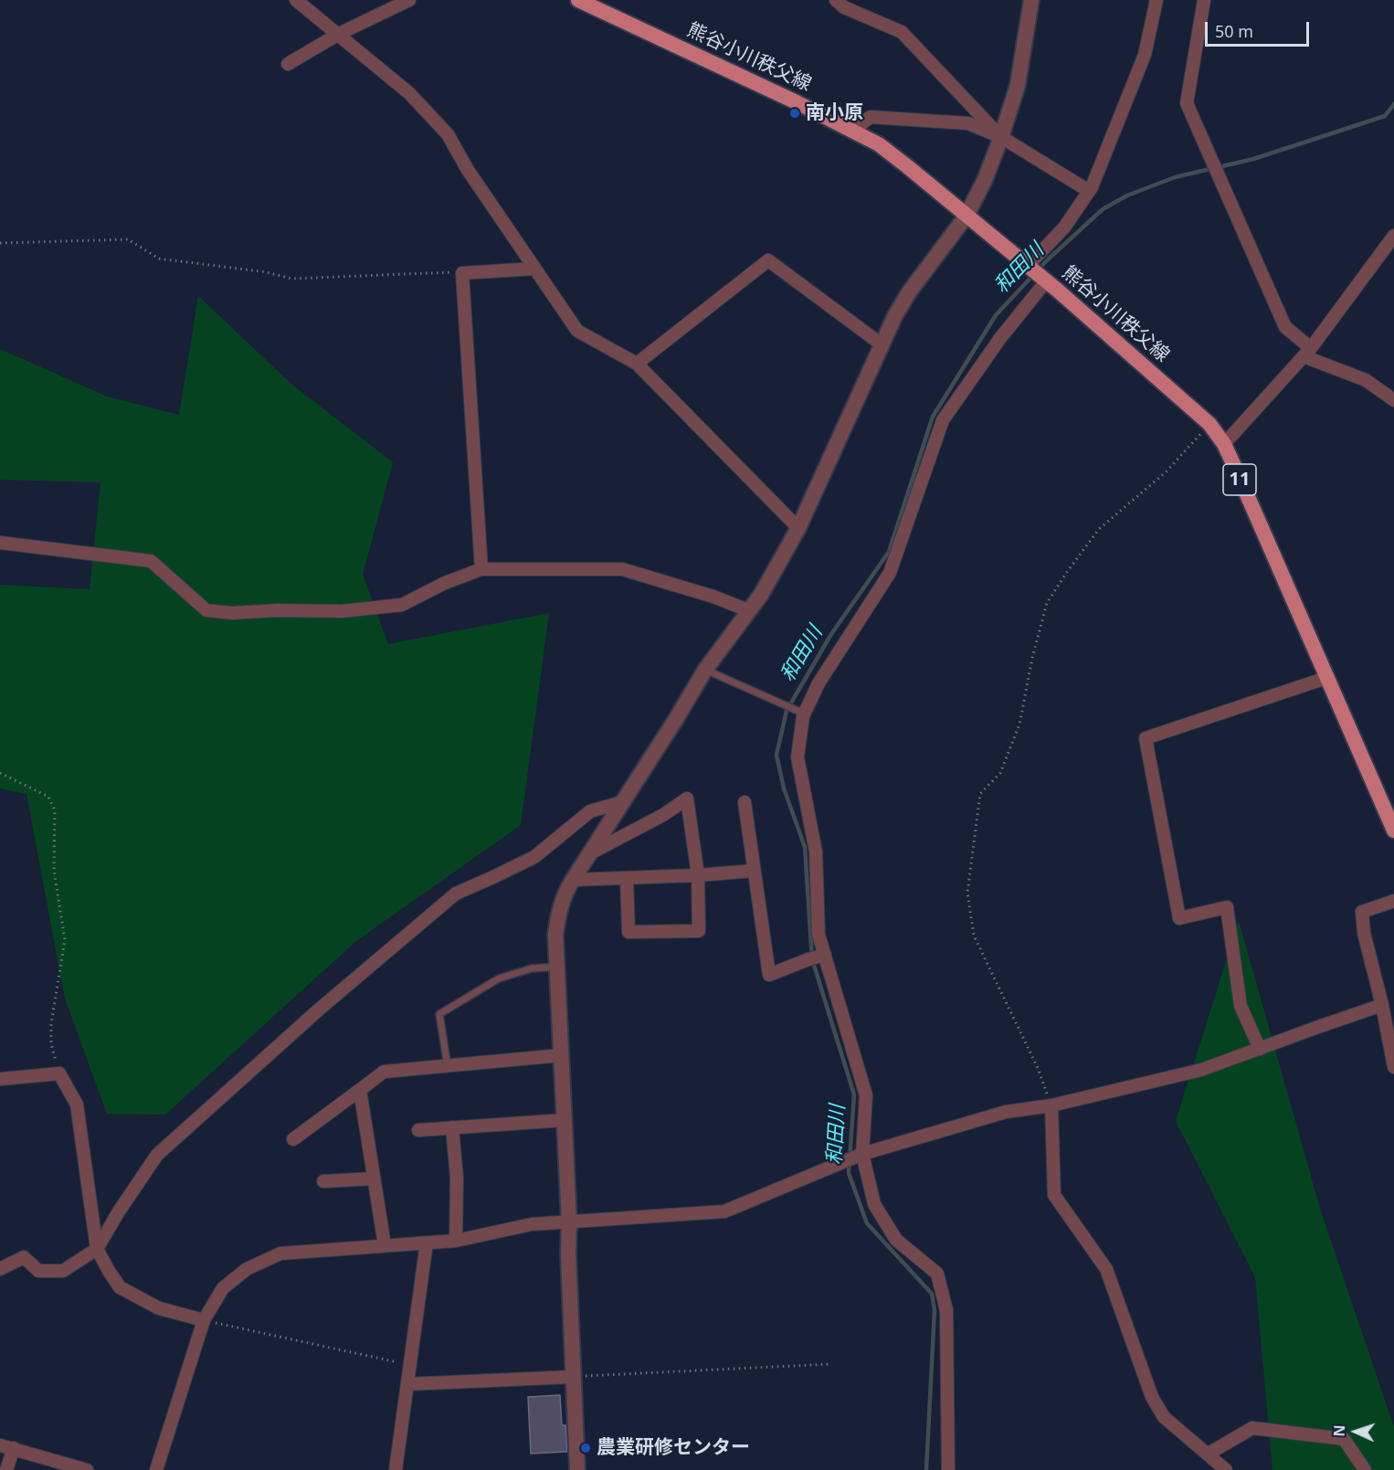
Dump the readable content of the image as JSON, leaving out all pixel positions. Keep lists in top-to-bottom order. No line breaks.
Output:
{"streets":{"main road":["熊谷小川秩父線","11"]},"water":["和田川"],"places":["南小原","農業研修センター"],"scale_bar":"50 m","north":"left"}
